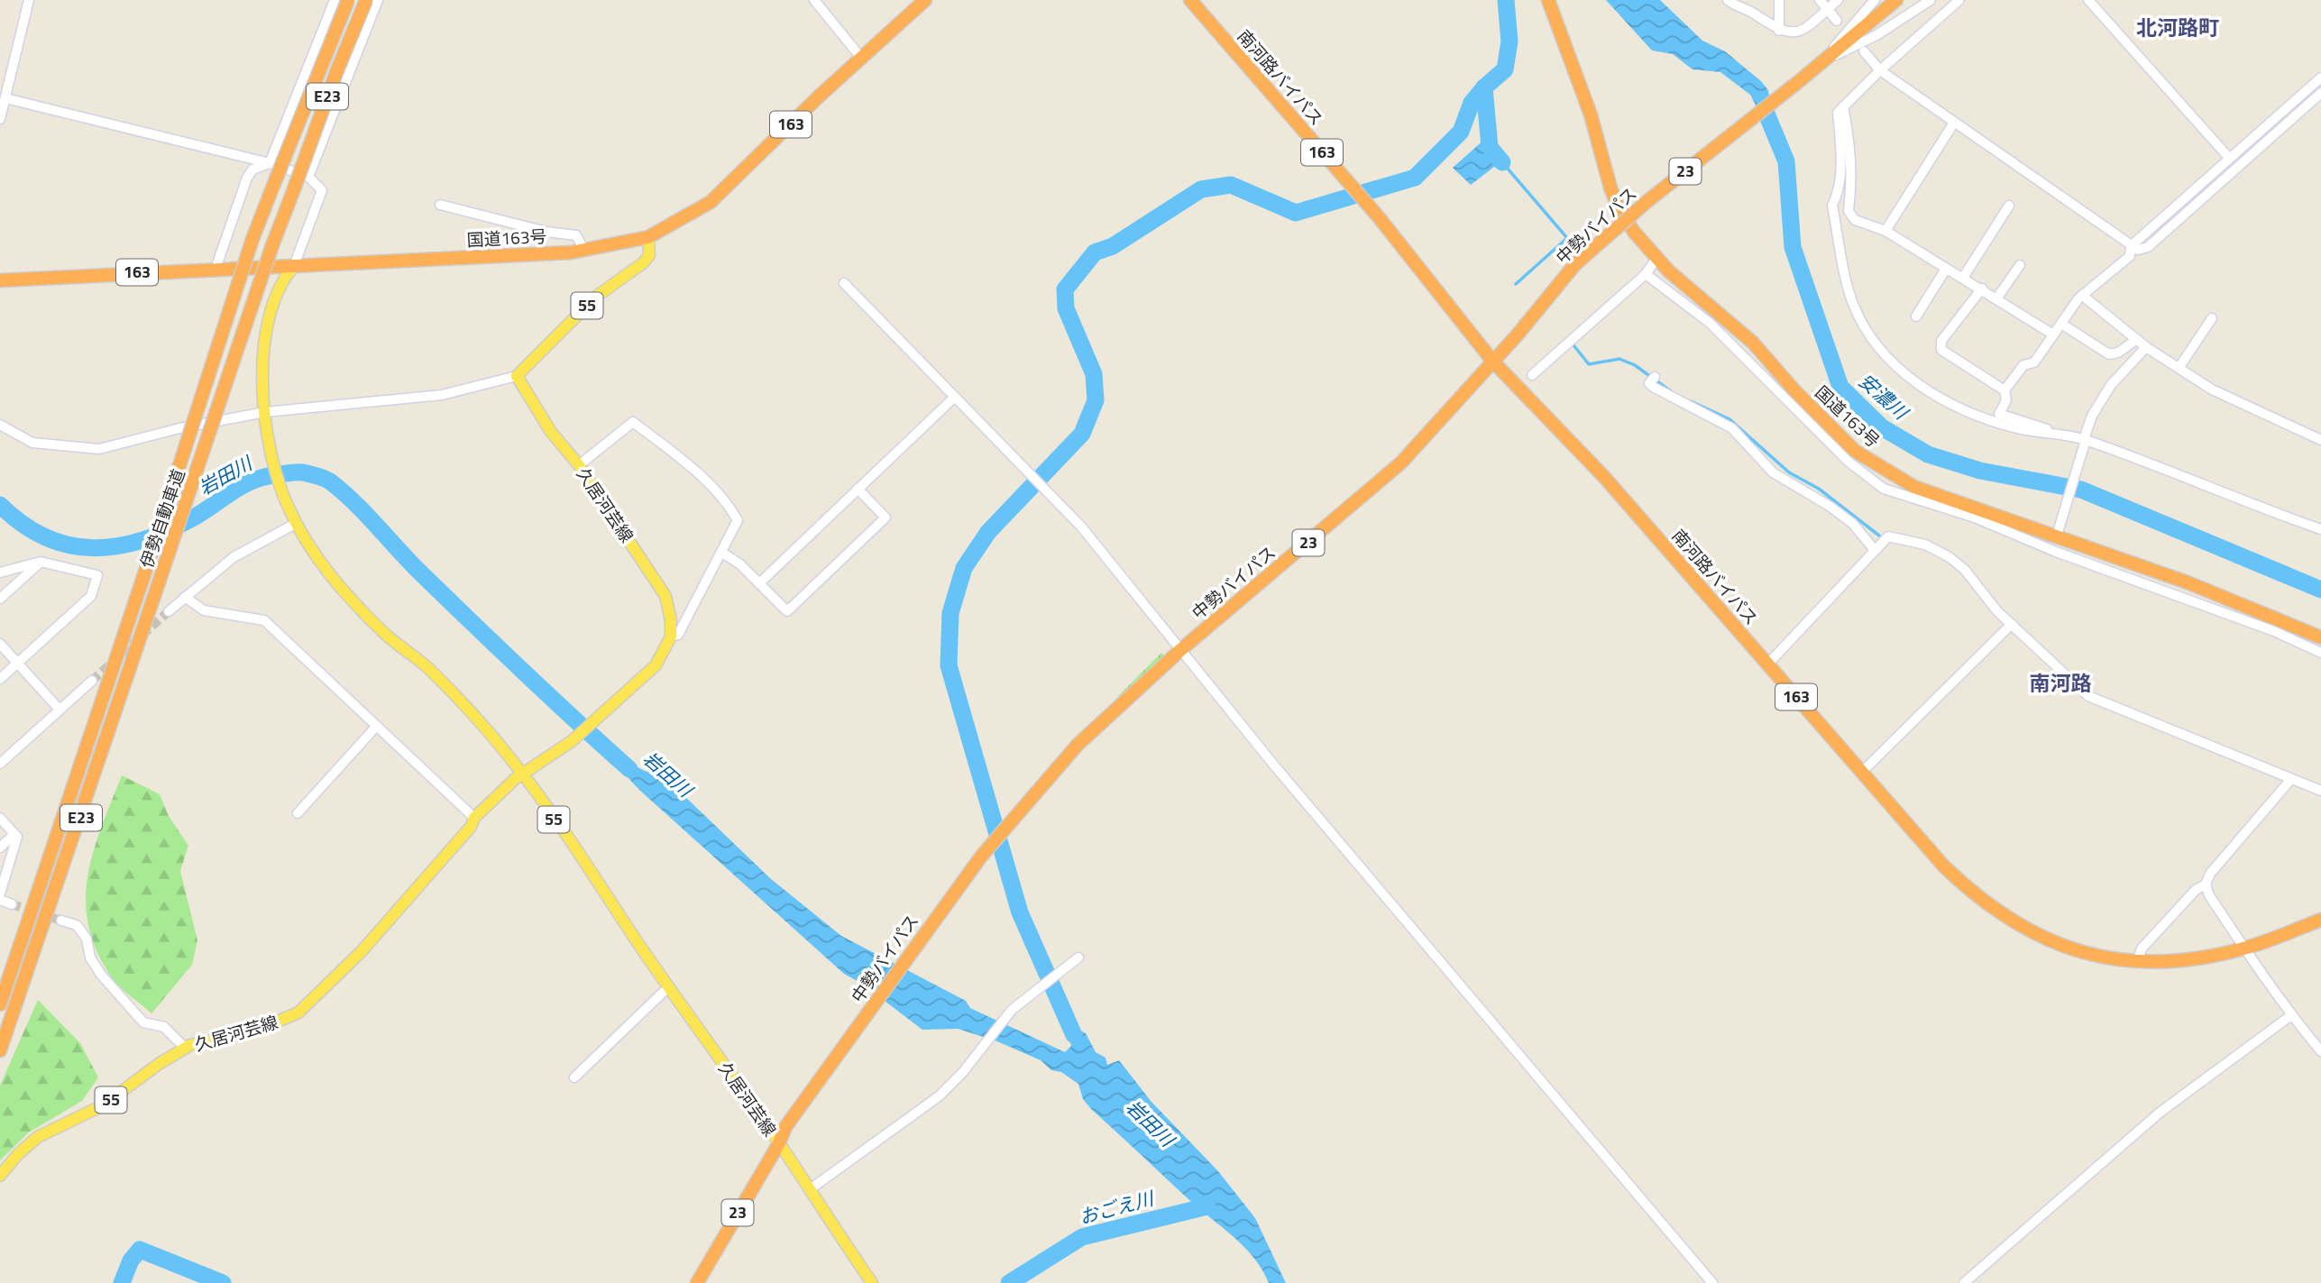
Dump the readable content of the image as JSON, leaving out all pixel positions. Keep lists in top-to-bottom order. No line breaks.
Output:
{"streets":{"highway":["南河路バイパス","E23","163","23","中勢バイパス","国道163号","伊勢自動車道"],"main road":["55","久居河芸線"]},"crossings":[["南河路バイパス","中勢バイパス"],["中勢バイパス","久居河芸線"],["国道163号","55"],["国道163号","久居河芸線"],["55","久居河芸線"]],"districts":["北河路町","南河路"],"water":["安濃川","岩田川","おごえ川"]}
